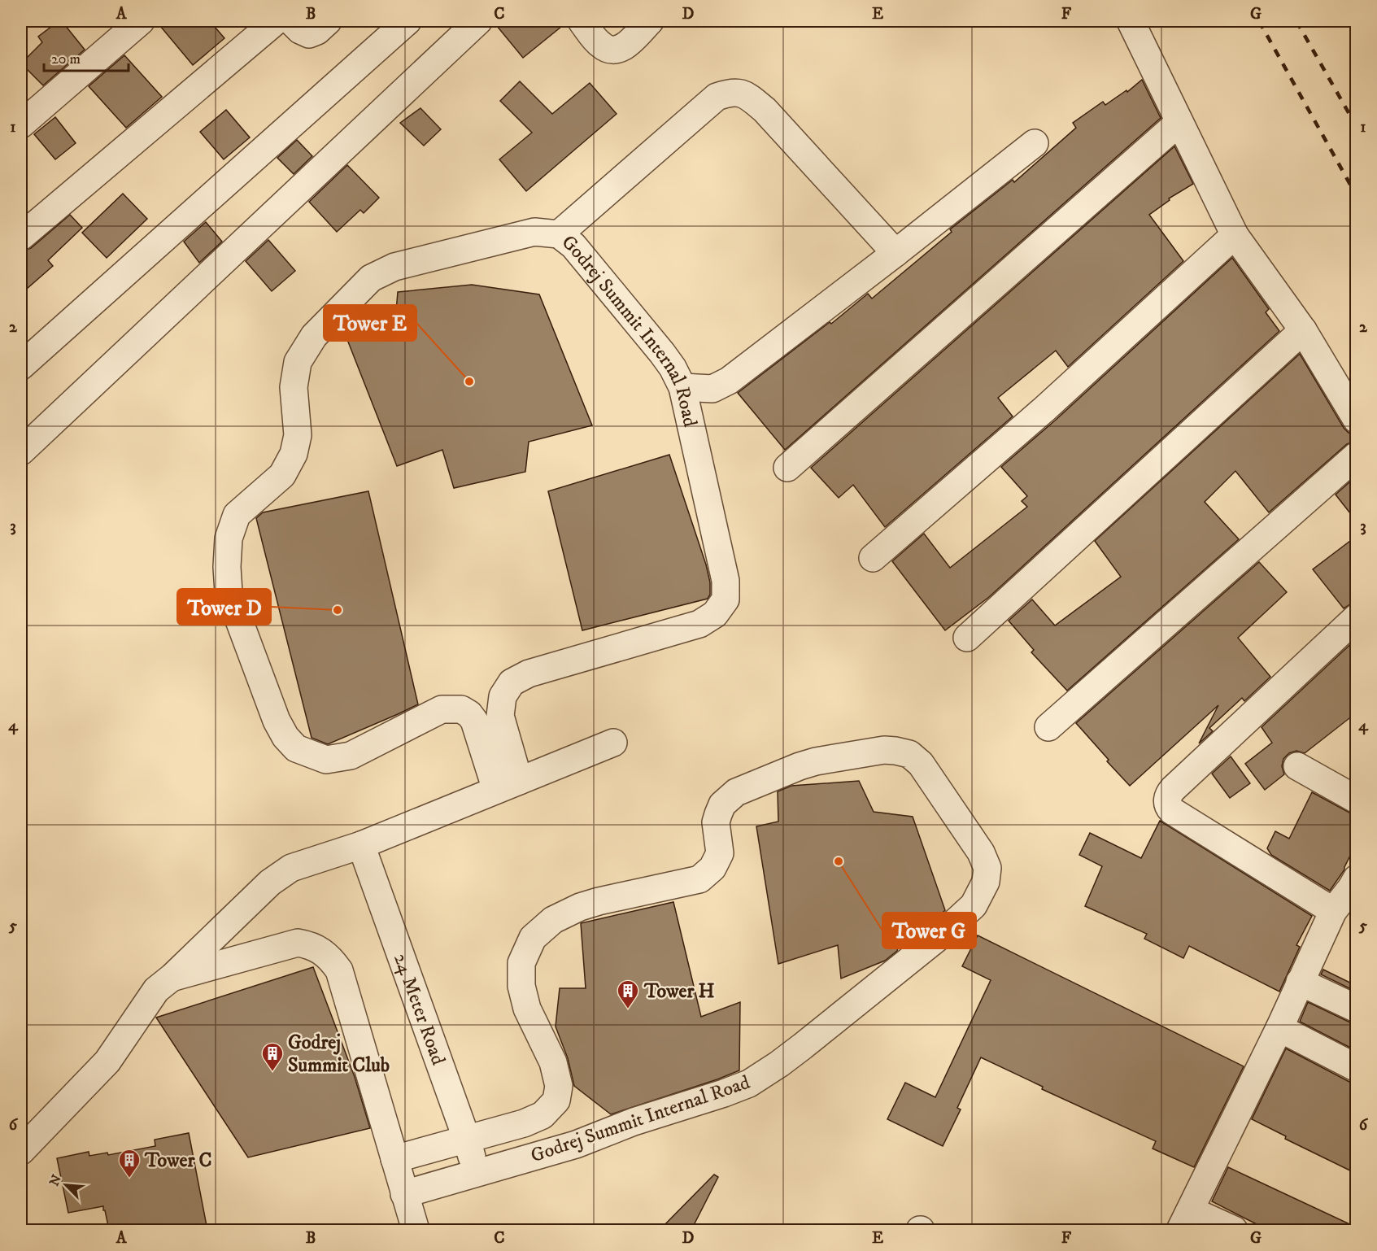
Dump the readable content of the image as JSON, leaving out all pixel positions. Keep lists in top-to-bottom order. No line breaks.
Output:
{"streets":{"street":["Godrej Summit Internal Road","24 Meter Road"]},"crossings":[["Godrej Summit Internal Road","24 Meter Road"]],"places":{"other":["Tower E","Tower D","Tower G"],"building":["Tower H","Godrej Summit Club","Tower C"]},"scale_bar":"20 m","north":"top left","grid":{"columns":["A","B","C","D","E","F","G"],"rows":["1","2","3","4","5","6"]}}
